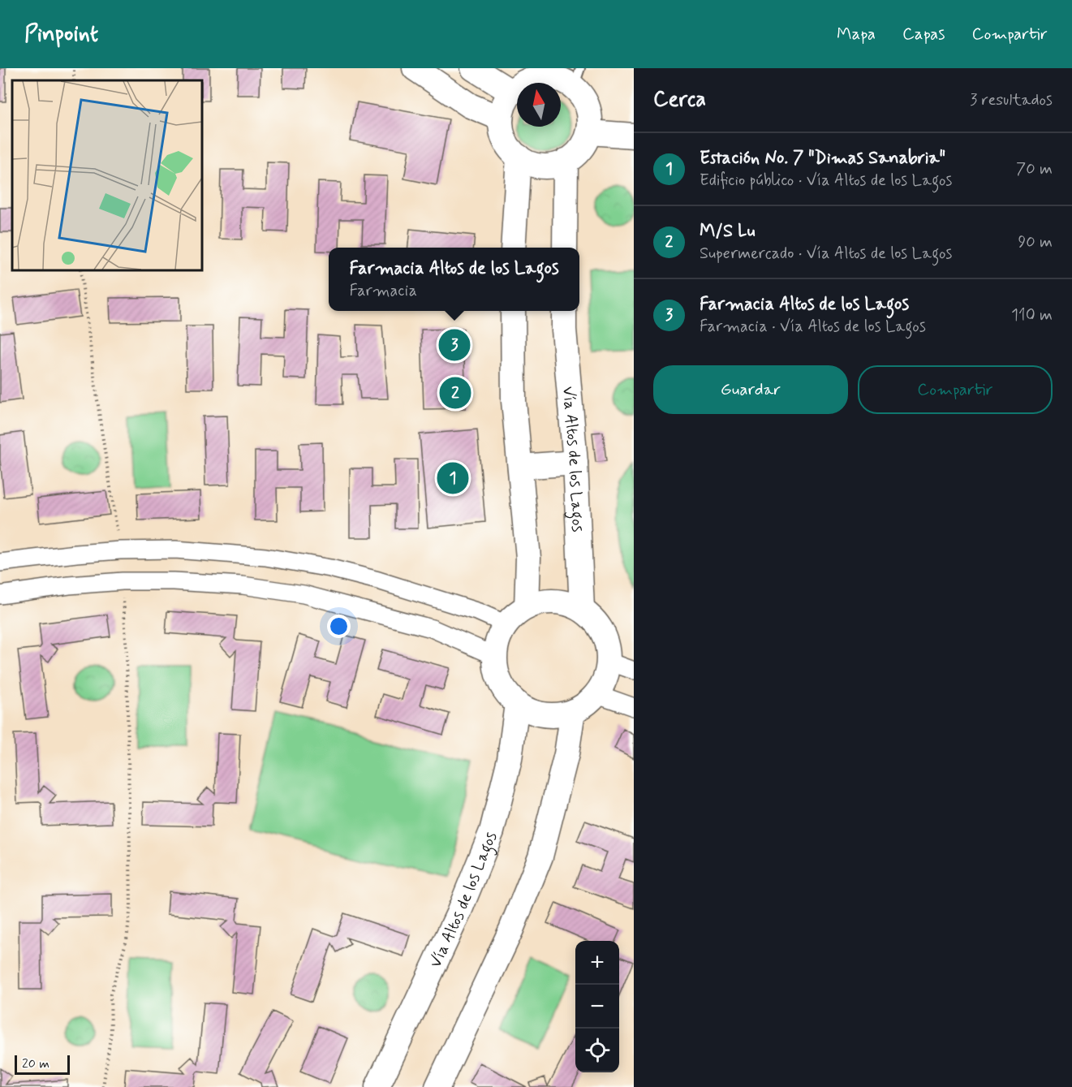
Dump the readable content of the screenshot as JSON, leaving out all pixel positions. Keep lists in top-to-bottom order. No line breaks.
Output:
{"streets":{"street":["Vía Altos de los Lagos"]},"scale_bar":"20 m","north":"top","page":{"header":"Pinpoint","nav":["Mapa","Capas","Compartir"],"heading":["Cerca","3 resultados"],"list":[{"mark":"1","name":"Estación No. 7 \"Dimas Sanabria\"","note":"Edificio público · Vía Altos de los Lagos","value":"70 m"},{"mark":"2","name":"M/S Lu","note":"Supermercado · Vía Altos de los Lagos","value":"90 m"},{"mark":"3","name":"Farmacia Altos de los Lagos","note":"Farmacia · Vía Altos de los Lagos","value":"110 m"}],"popup":["Farmacia Altos de los Lagos","Farmacia"],"pins":["3","2","1"],"buttons":["Guardar","Compartir"],"map_buttons":["+","−"],"scale":"20 m"}}
